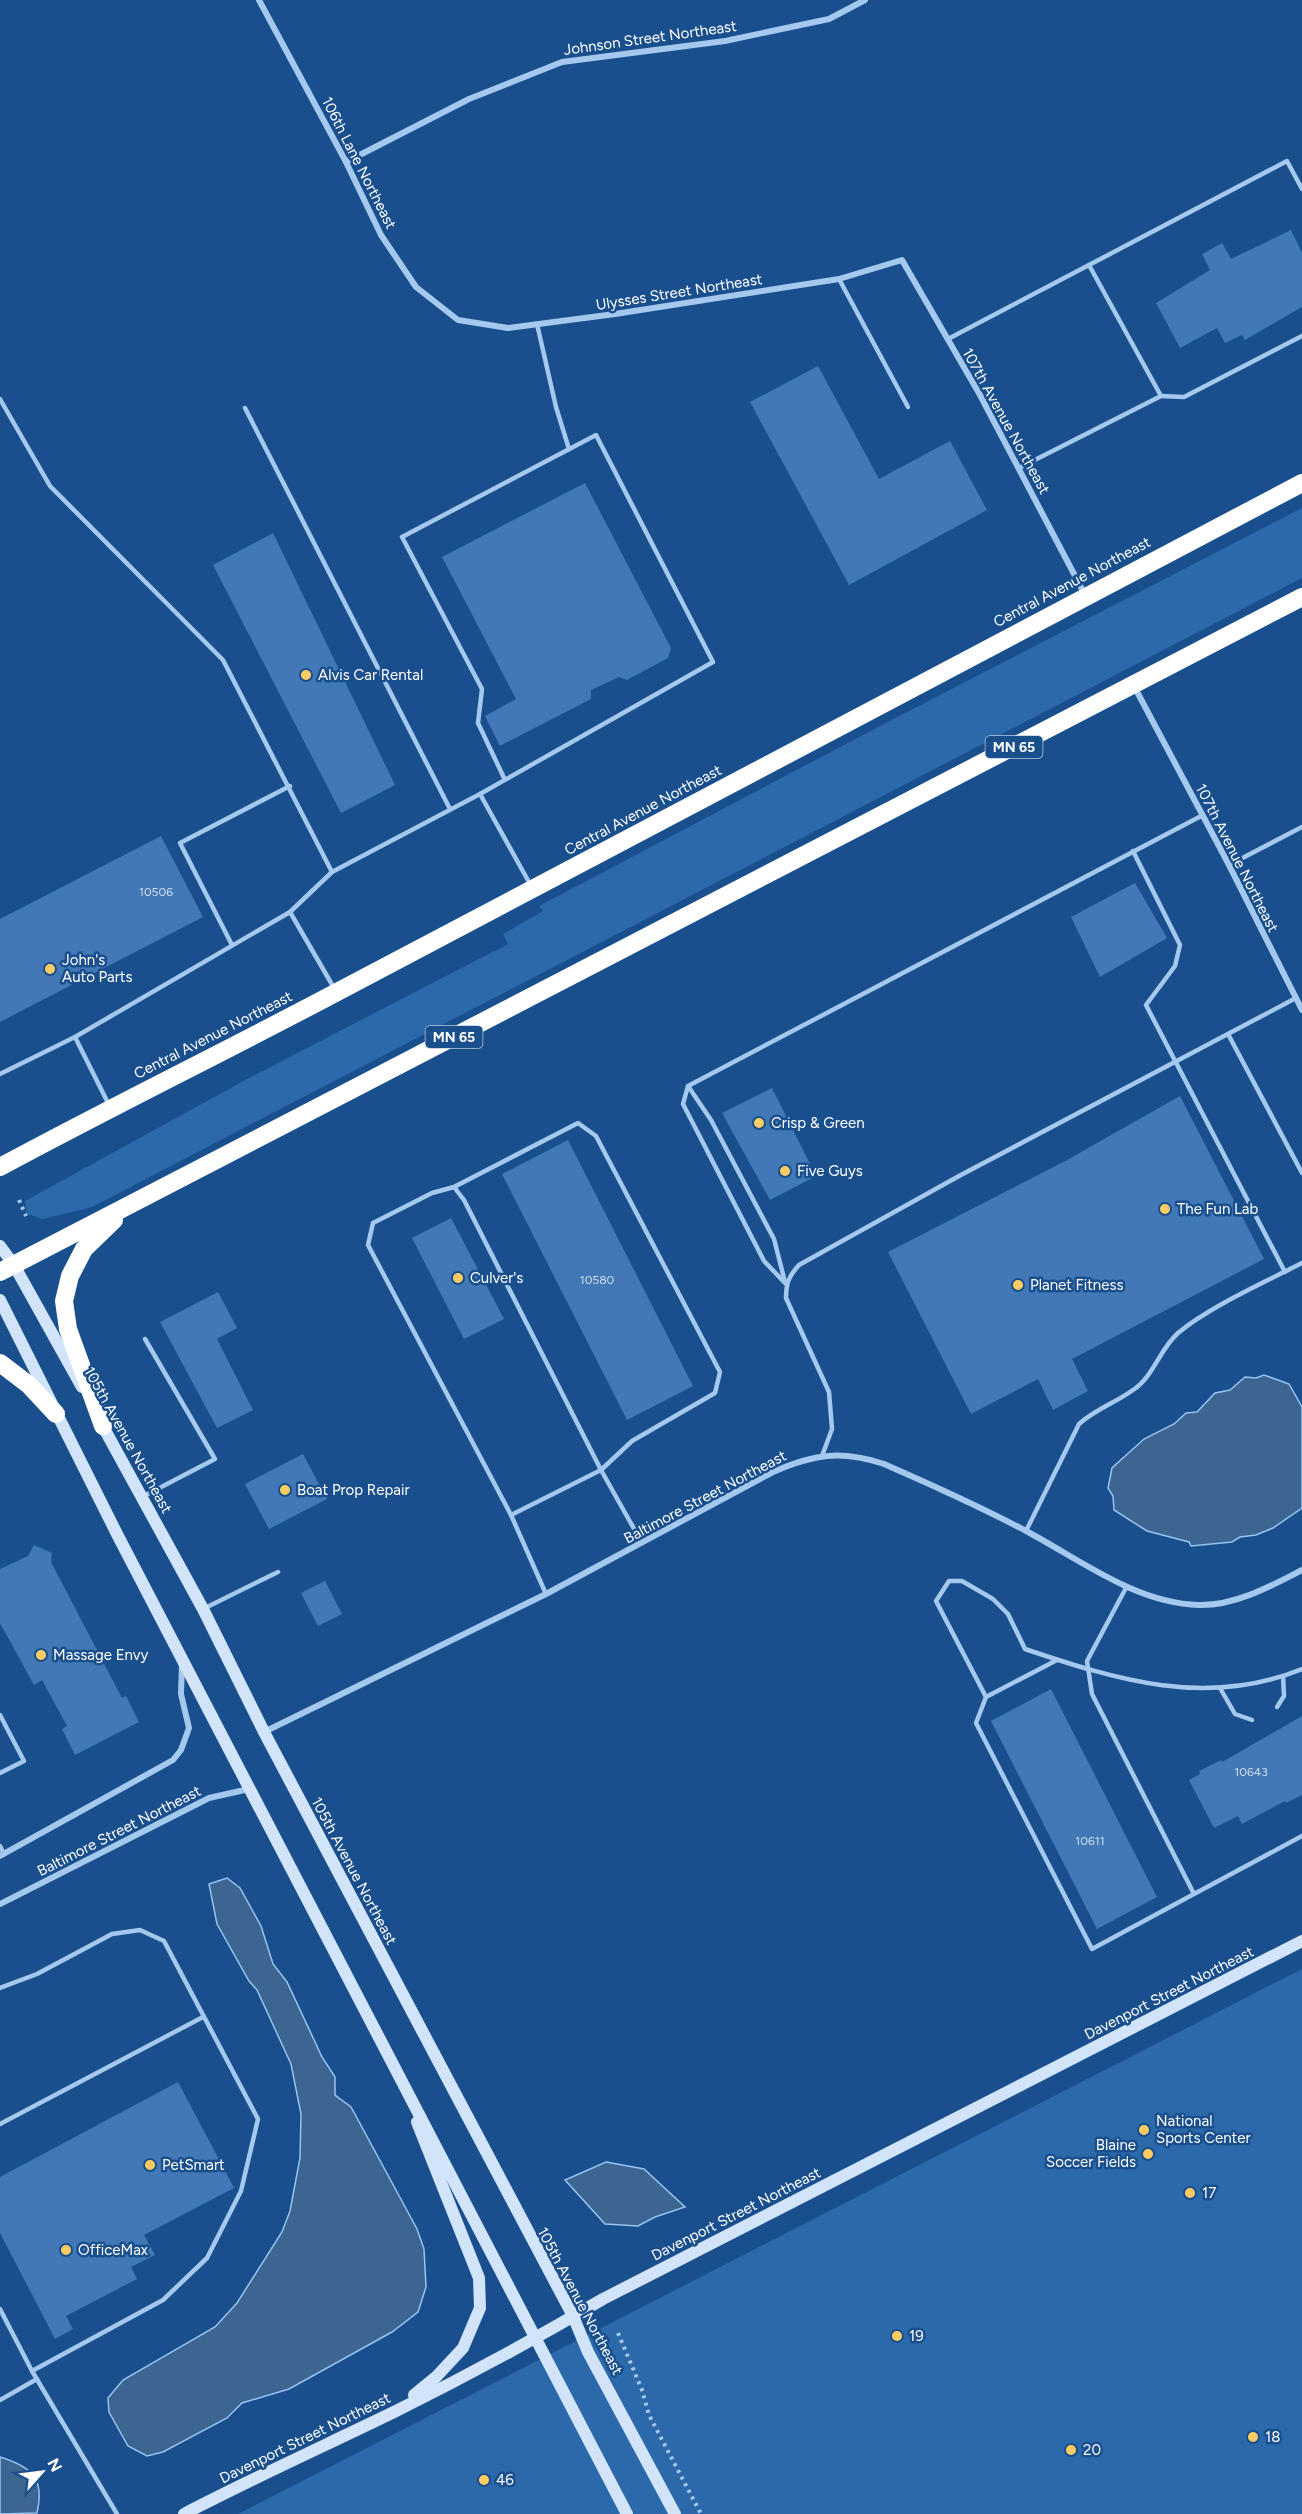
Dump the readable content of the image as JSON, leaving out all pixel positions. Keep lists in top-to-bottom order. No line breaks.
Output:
{"streets":{"highway":["Central Avenue Northeast","MN 65"],"street":["Johnson Street Northeast","106th Lane Northeast","Ulysses Street Northeast","107th Avenue Northeast","105th Avenue Northeast","Baltimore Street Northeast","Davenport Street Northeast"]},"crossings":[["Johnson Street Northeast","106th Lane Northeast"],["106th Lane Northeast","Ulysses Street Northeast"],["Ulysses Street Northeast","107th Avenue Northeast"],["107th Avenue Northeast","Central Avenue Northeast"],["107th Avenue Northeast","MN 65"],["MN 65","105th Avenue Northeast"],["105th Avenue Northeast","Baltimore Street Northeast"],["105th Avenue Northeast","Davenport Street Northeast"]],"places":["Alvis Car Rental","John's Auto Parts","Crisp & Green","Five Guys","The Fun Lab","Culver's","Planet Fitness","Boat Prop Repair","Massage Envy","National Sports Center","Blaine Soccer Fields","PetSmart","17","OfficeMax","19","18","20","46"],"house_numbers":["10506","10580","10643","10611"],"north":"top right"}
